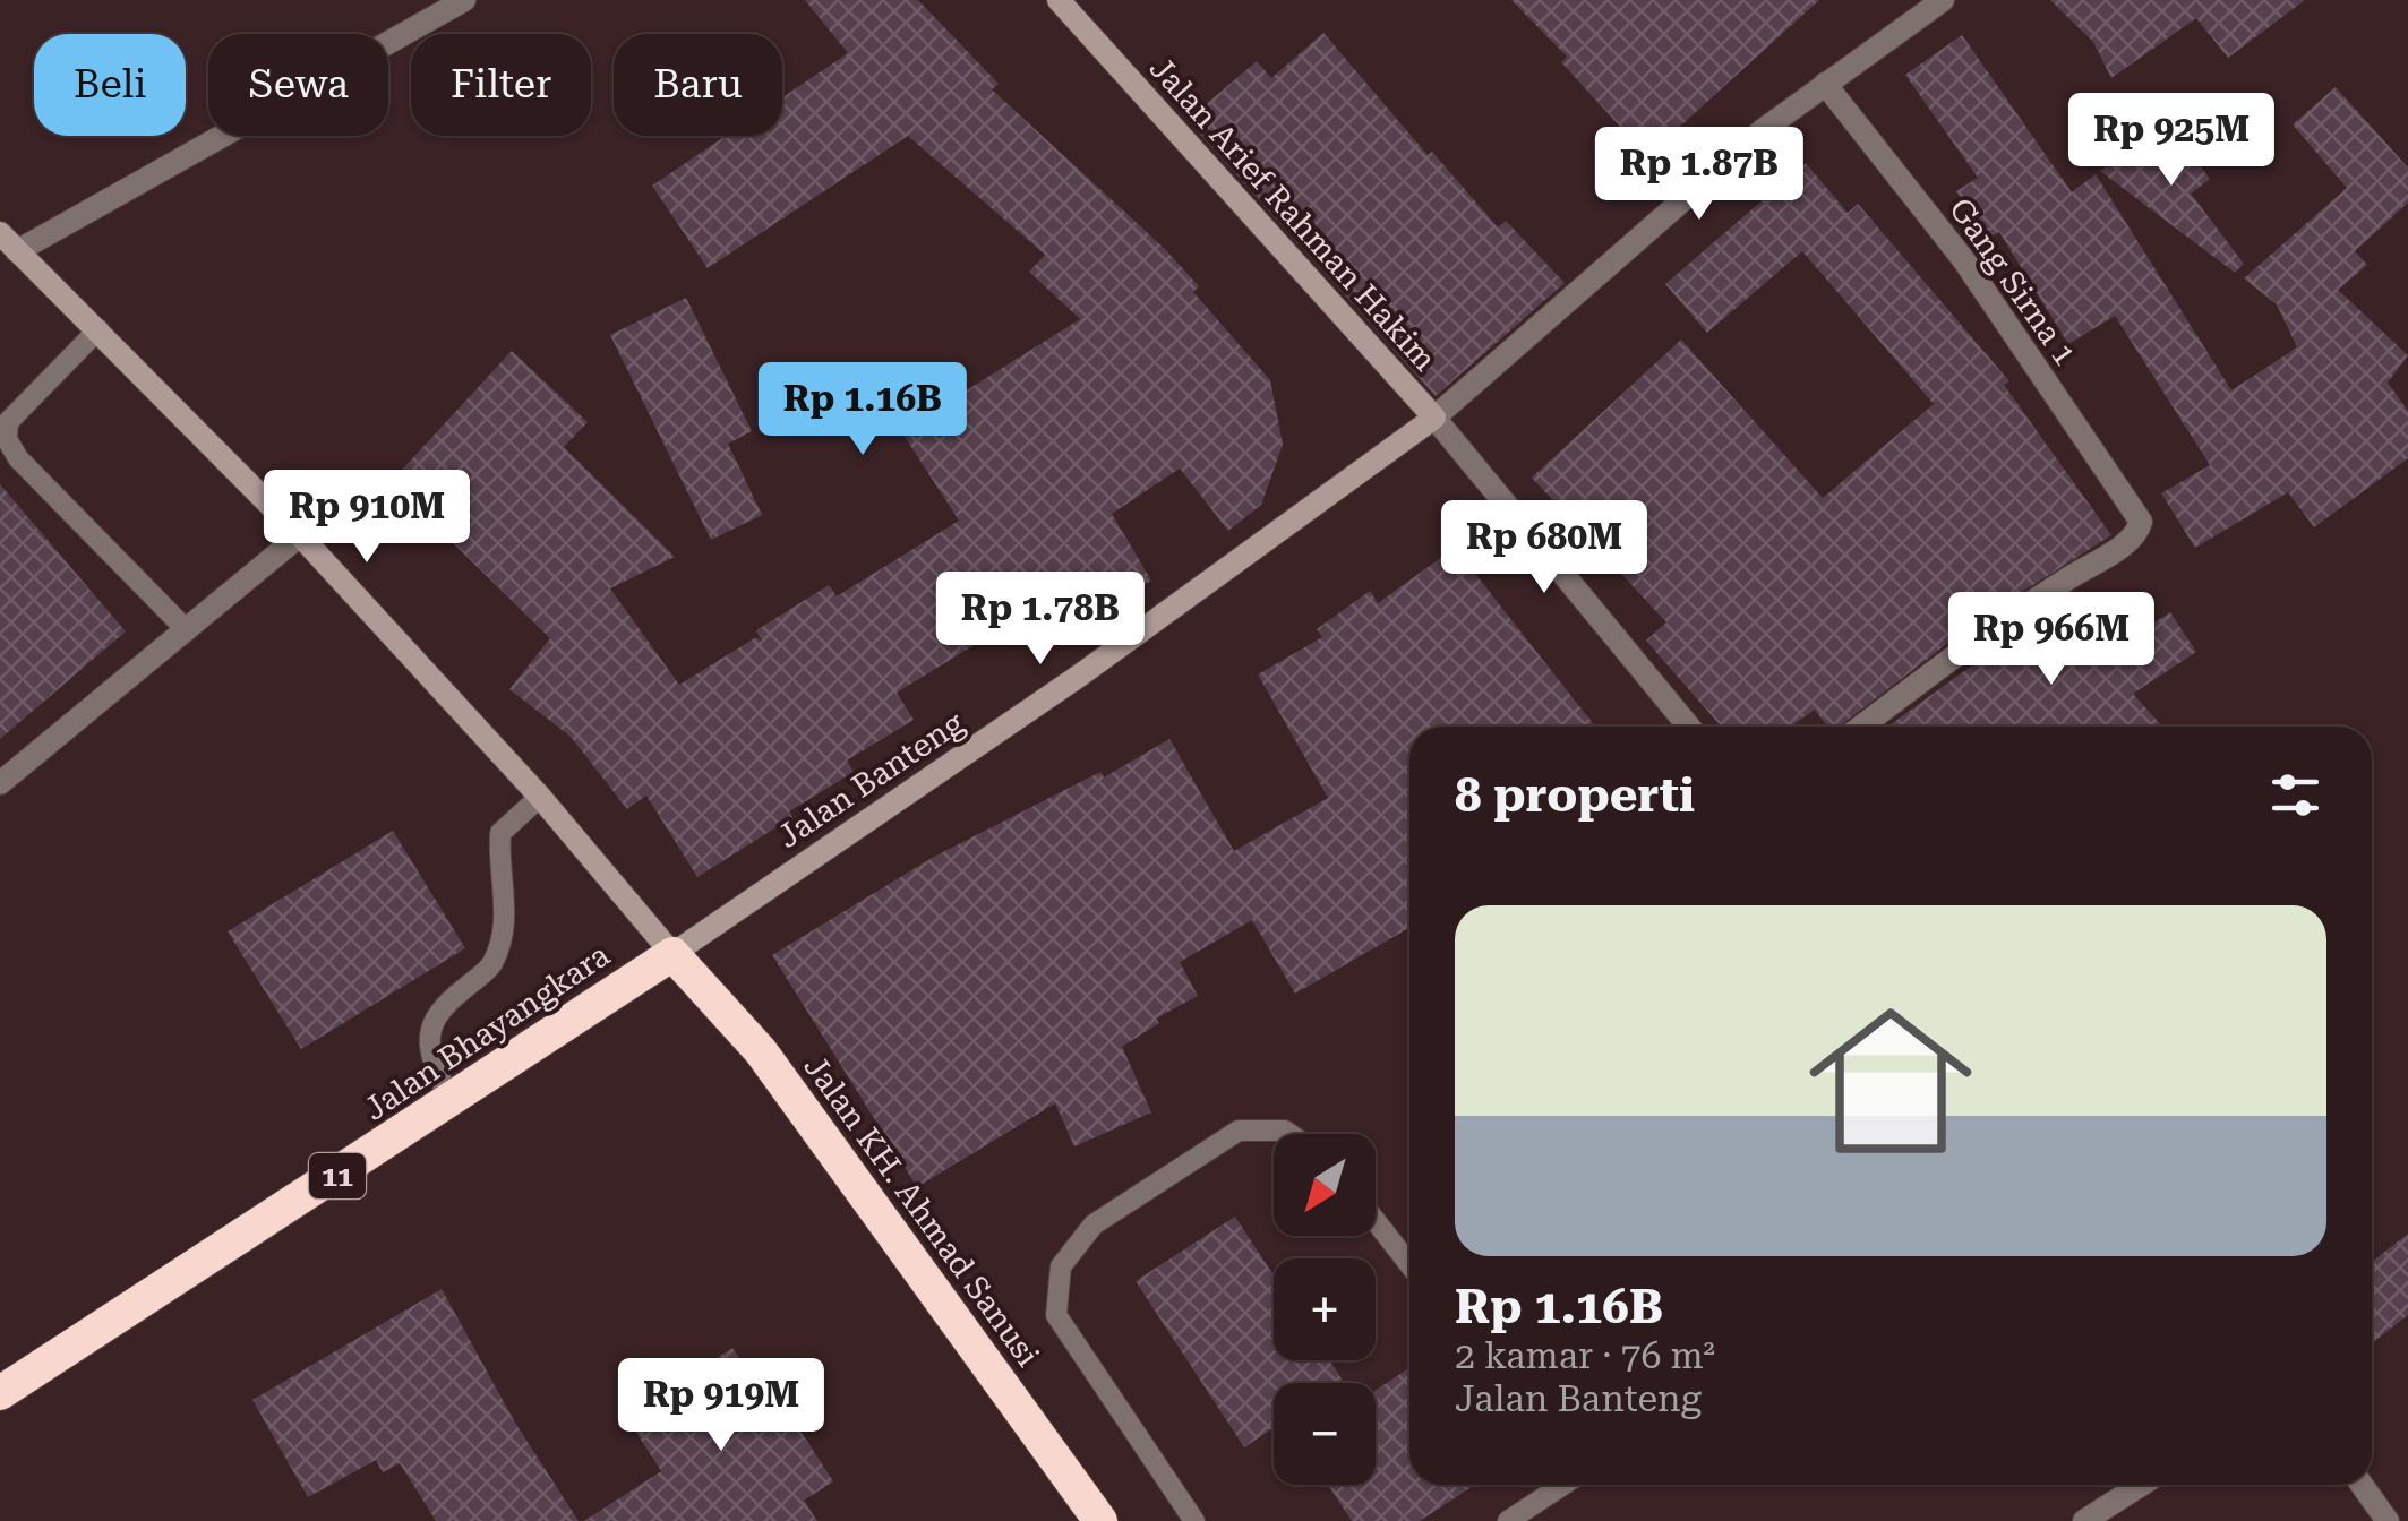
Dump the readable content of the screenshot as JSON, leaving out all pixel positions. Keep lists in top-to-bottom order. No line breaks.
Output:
{"streets":{"highway":["Jalan Bhayangkara","11","Jalan KH. Ahmad Sanusi"],"main road":["Jalan Arief Rahman Hakim","Jalan Banteng"],"street":["Gang Sirna 1"]},"crossings":[["Jalan Arief Rahman Hakim","Jalan Banteng"],["Jalan Banteng","Jalan Bhayangkara"],["Jalan Banteng","Jalan KH. Ahmad Sanusi"],["Jalan Bhayangkara","Jalan KH. Ahmad Sanusi"]],"north":"bottom left","page":{"chip":["Beli","Sewa","Filter","Baru"],"price":["Rp 925M","Rp 1.87B","Rp 1.16B","Rp 910M","Rp 680M","Rp 1.78B","Rp 966M","Rp 919M"],"heading":"8 properti","list":[{"name":"Rp 1.16B","note":"2 kamar · 76 m² · Jalan Banteng"}],"map_buttons":["+","−"]}}
